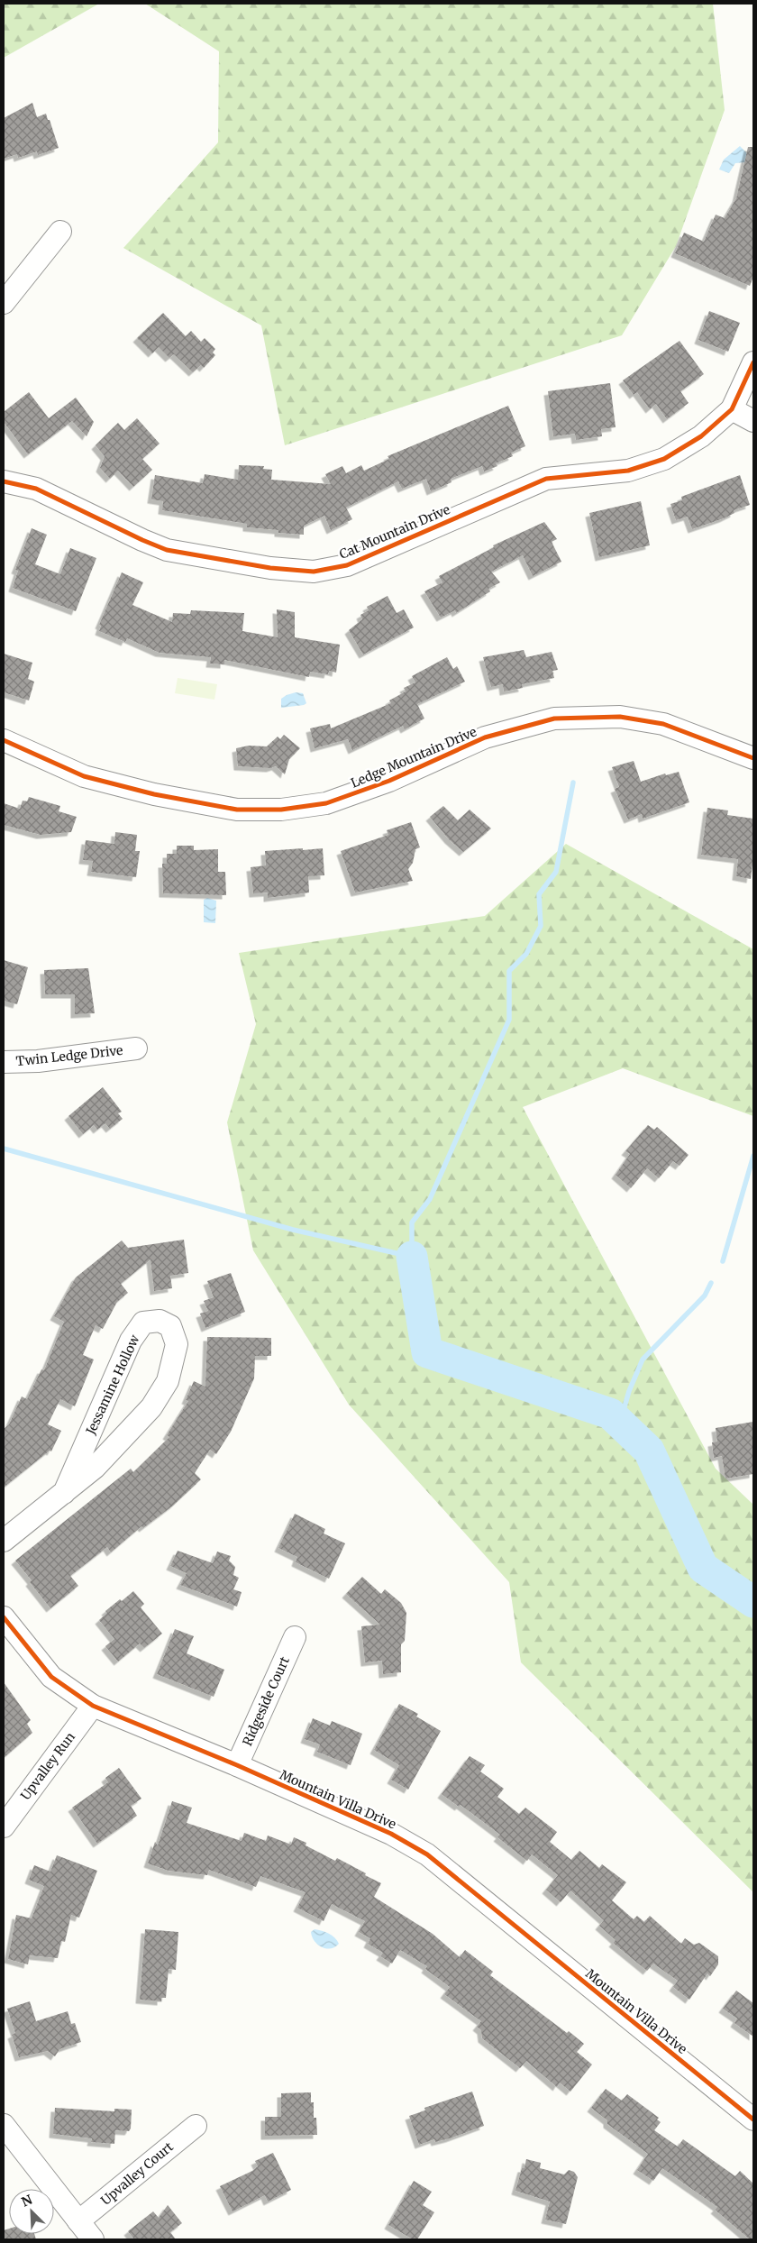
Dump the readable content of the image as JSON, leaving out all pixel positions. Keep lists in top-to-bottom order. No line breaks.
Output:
{"streets":{"street":["Cat Mountain Drive","Ledge Mountain Drive","Twin Ledge Drive","Jessamine Hollow","Ridgeside Court","Upvalley Run","Mountain Villa Drive","Upvalley Court"]},"crossings":[["Ridgeside Court","Mountain Villa Drive"],["Upvalley Run","Mountain Villa Drive"]],"north":"top left"}
